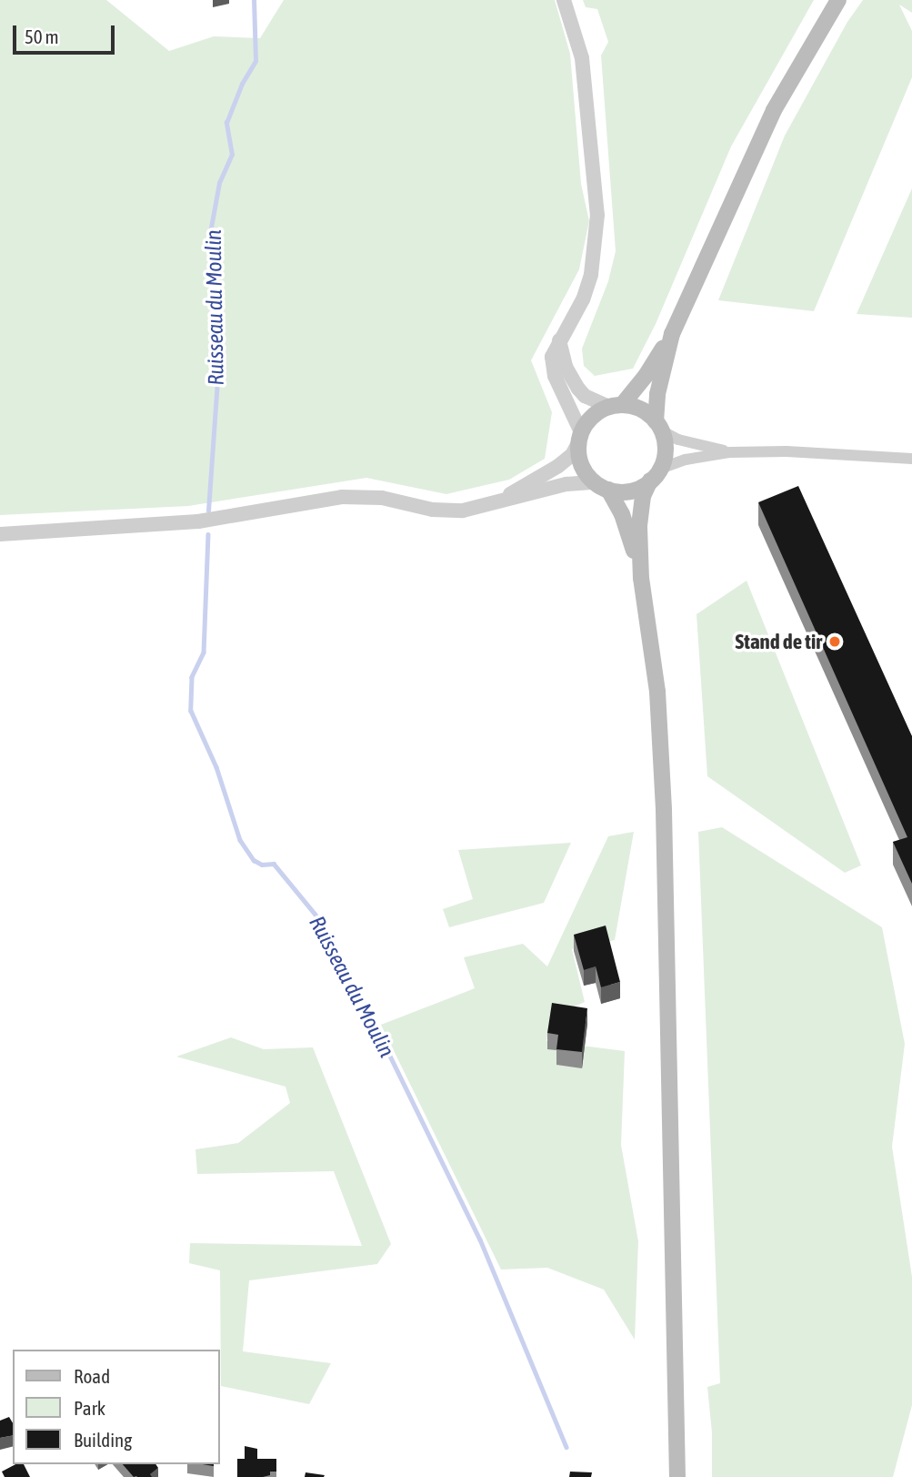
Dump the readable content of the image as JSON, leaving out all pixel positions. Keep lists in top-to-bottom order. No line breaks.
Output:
{"water":["Ruisseau du Moulin"],"places":["Stand de tir"],"legend":["Road","Park","Building"],"scale_bar":"50 m"}
